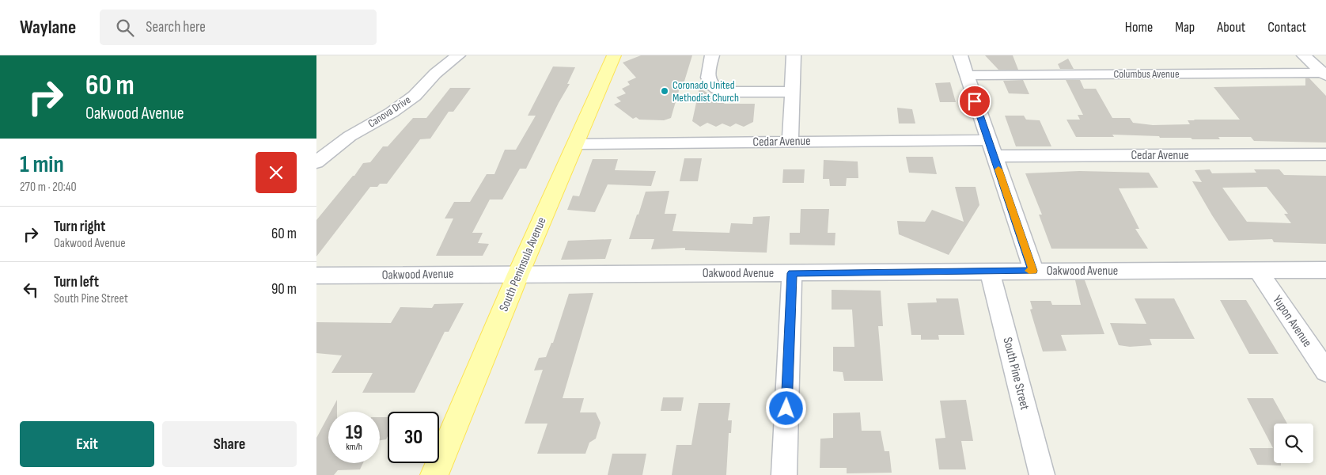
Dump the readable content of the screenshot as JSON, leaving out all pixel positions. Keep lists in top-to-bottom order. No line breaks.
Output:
{"streets":{"main road":["South Peninsula Avenue"],"street":["Columbus Avenue","Canova Drive","Cedar Avenue","Oakwood Avenue","Yupon Avenue","South Pine Street"]},"crossings":[["Cedar Avenue","South Peninsula Avenue"],["South Peninsula Avenue","Oakwood Avenue"],["Oakwood Avenue","Yupon Avenue"],["Oakwood Avenue","South Pine Street"]],"places":["Coronado United Methodist Church"],"page":{"header":"Waylane","search":"Search here","nav":["Home","Map","About","Contact"],"turn":["60 m","Oakwood Avenue"],"heading":["1 min","270 m · 20:40"],"list":[{"name":"Turn right","note":"Oakwood Avenue","value":"60 m"},{"name":"Turn left","note":"South Pine Street","value":"90 m"}],"speed":"19 km/h","limit":"30","buttons":["Exit","Share"]}}
